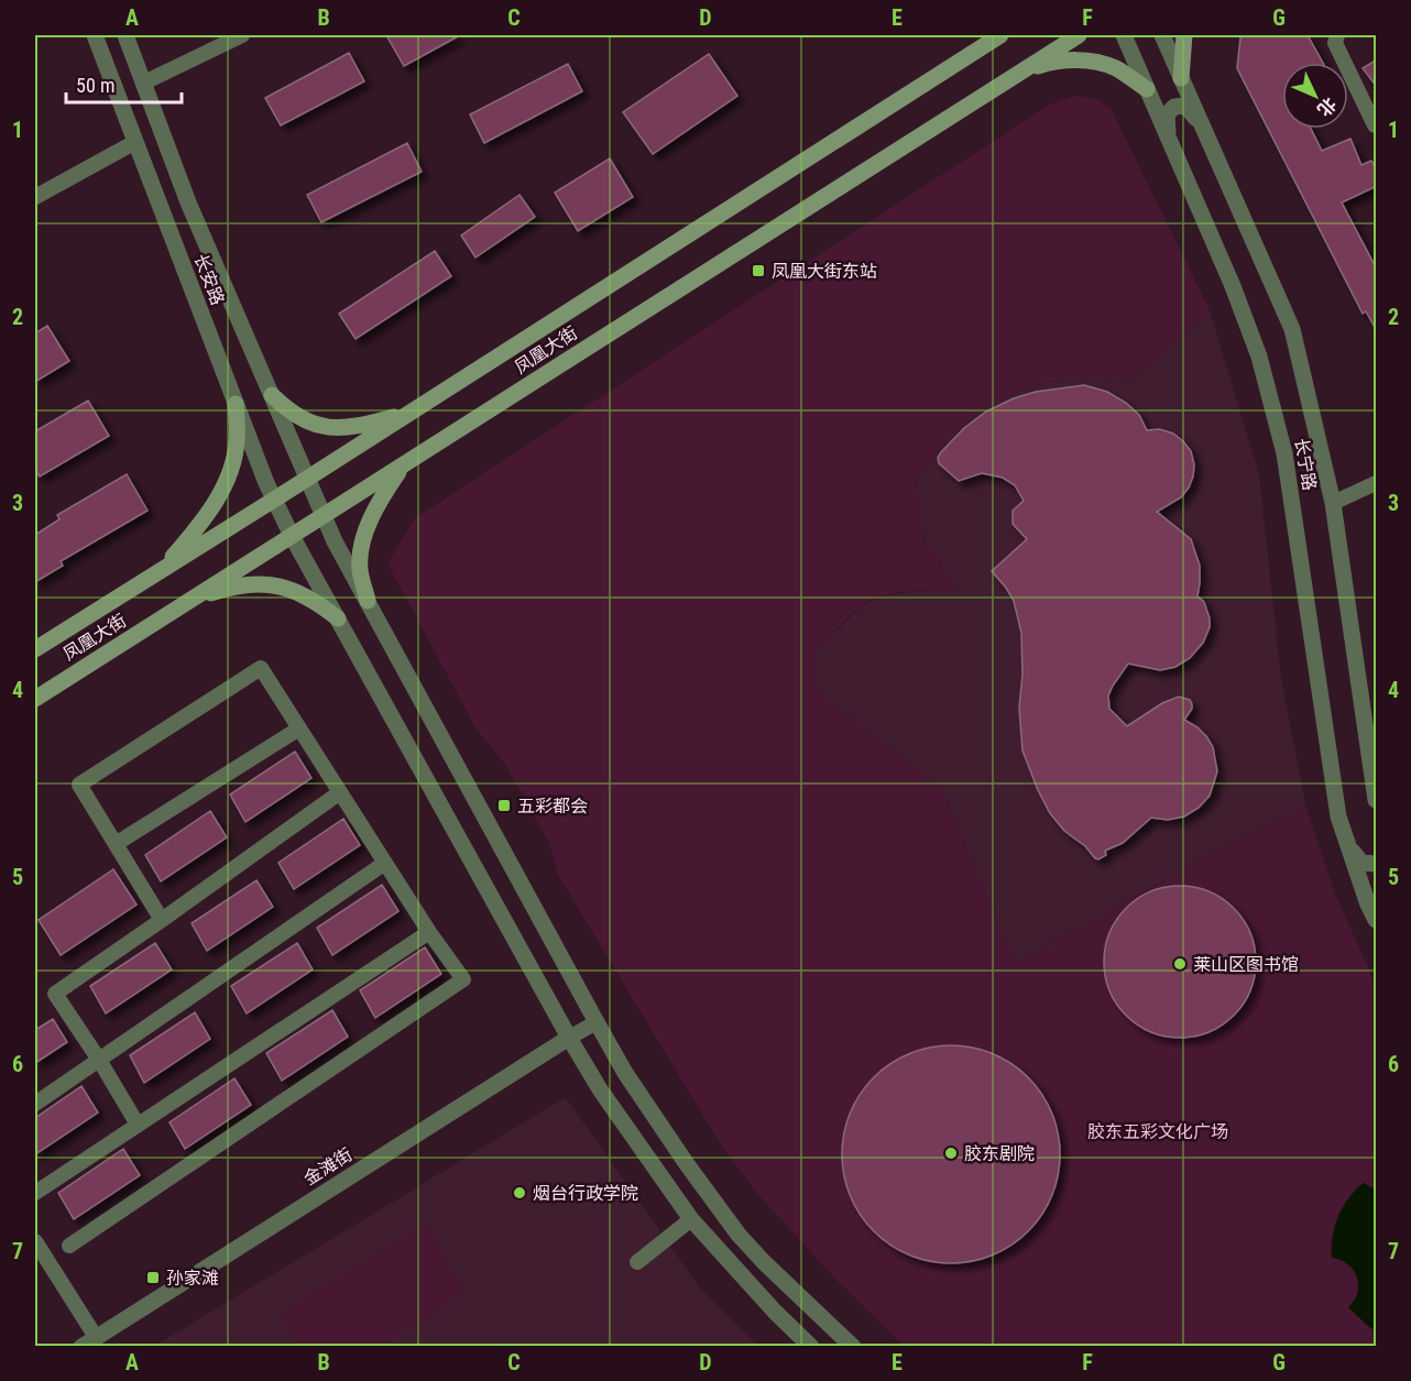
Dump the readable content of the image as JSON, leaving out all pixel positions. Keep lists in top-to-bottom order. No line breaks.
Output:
{"streets":{"main road":["凤凰大街"],"street":["长安路","长宁路","金滩街"]},"crossings":[["长安路","凤凰大街"],["长安路","金滩街"]],"parks":["胶东五彩文化广场"],"places":{"transit":["凤凰大街东站","五彩都会","孙家滩"],"other":["莱山区图书馆","胶东剧院","烟台行政学院"]},"scale_bar":"50 m","north":"bottom right","grid":{"columns":["A","B","C","D","E","F","G"],"rows":["1","2","3","4","5","6","7"]}}
